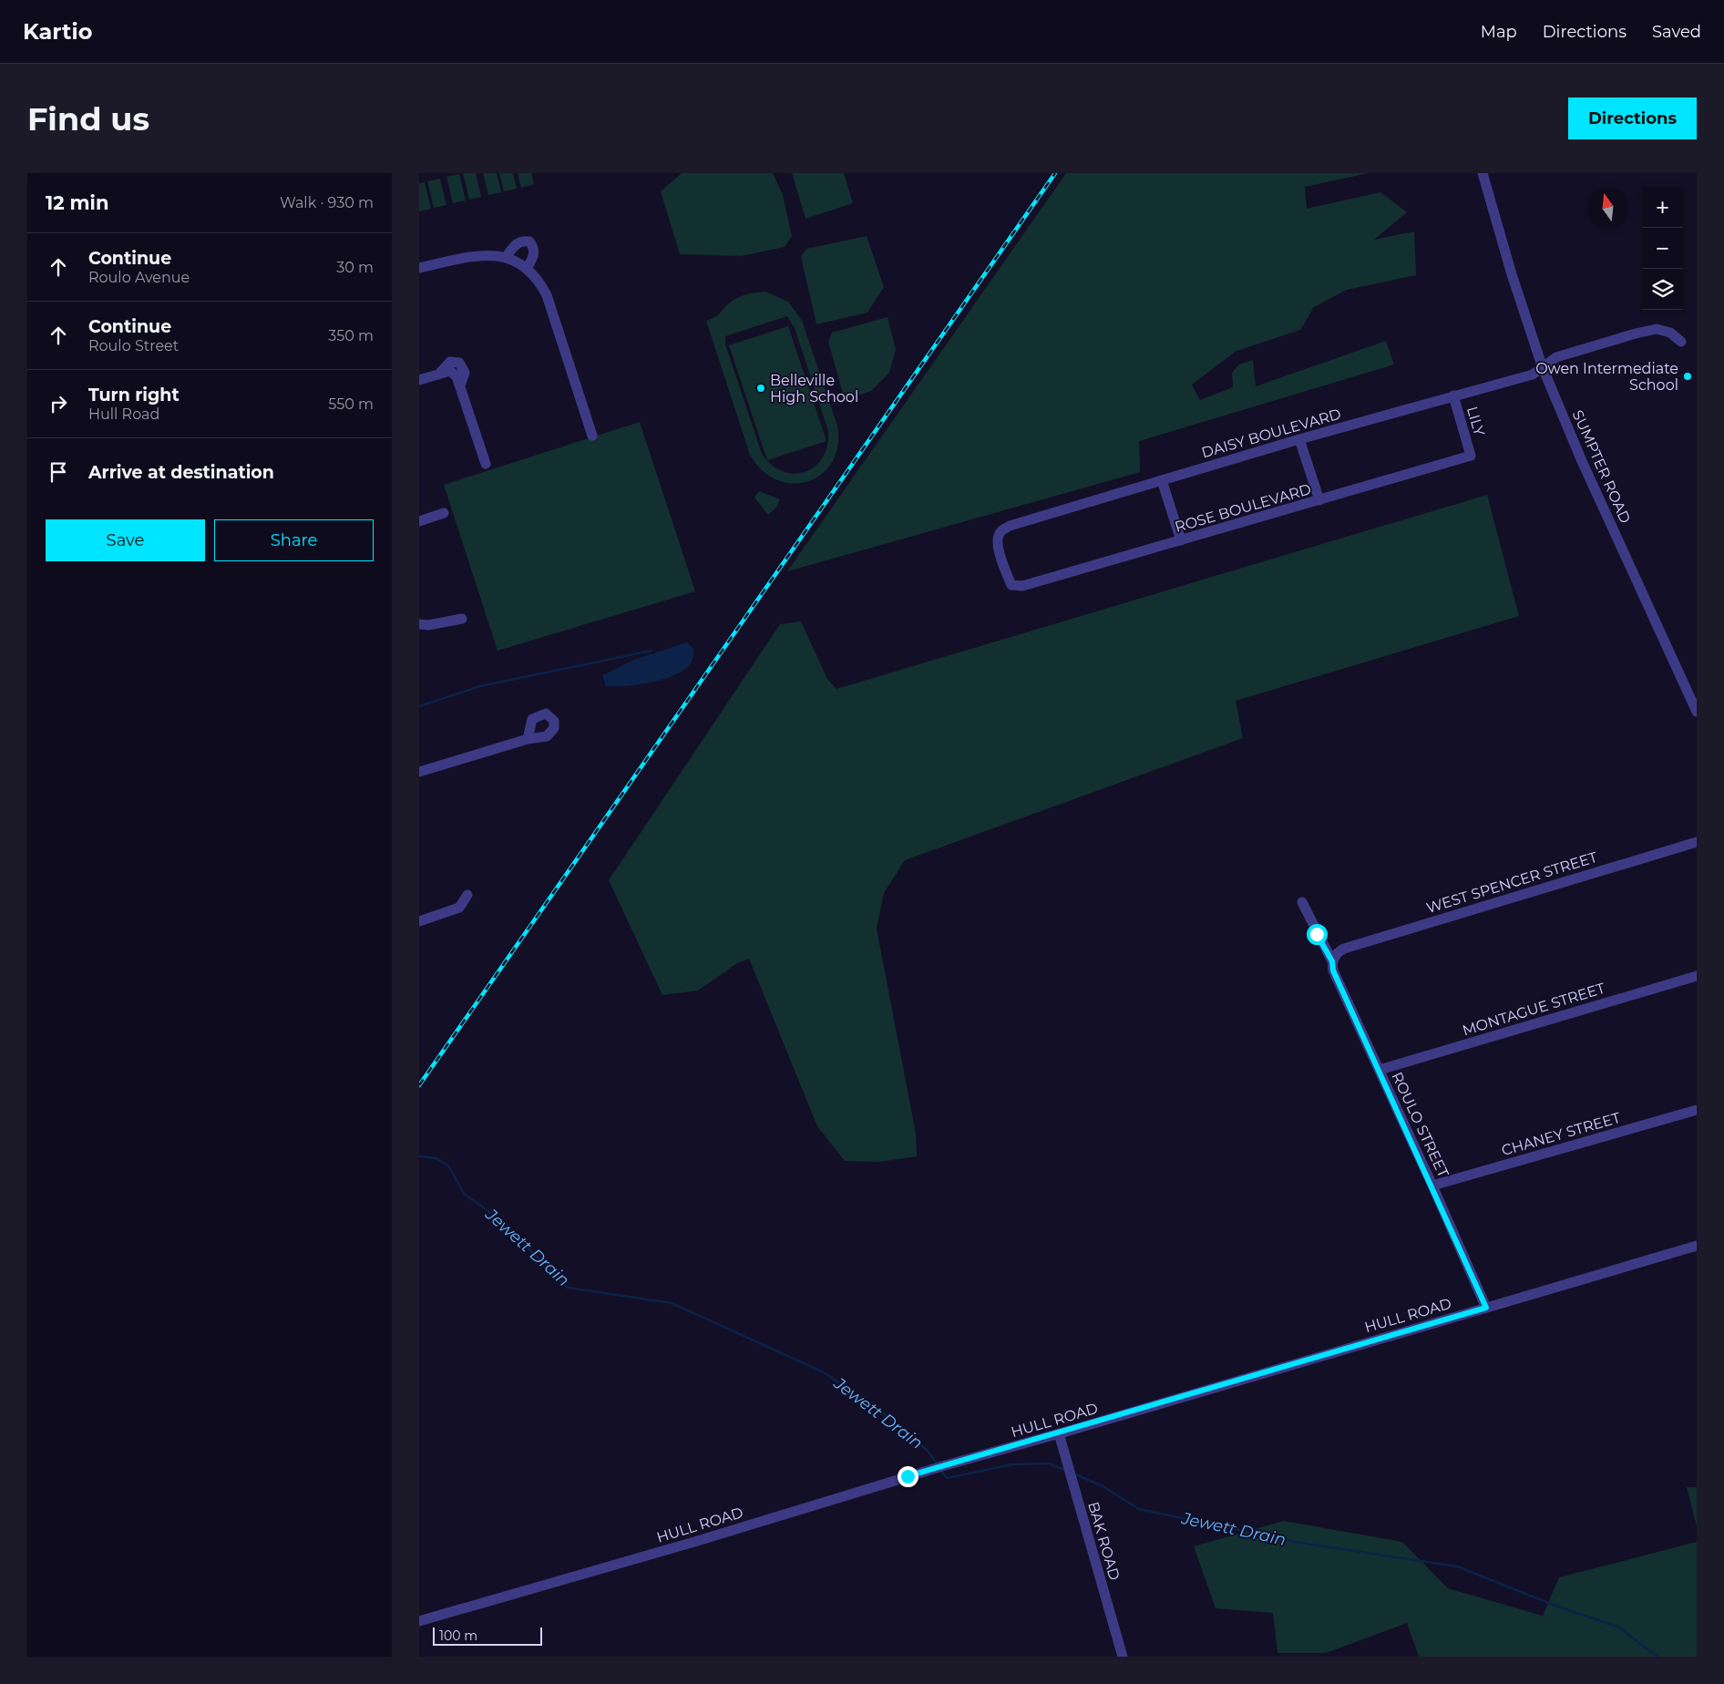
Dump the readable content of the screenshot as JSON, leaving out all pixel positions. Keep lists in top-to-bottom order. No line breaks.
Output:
{"streets":{"street":["LILY","DAISY BOULEVARD","SUMPTER ROAD","ROSE BOULEVARD","WEST SPENCER STREET","MONTAGUE STREET","ROULO STREET","CHANEY STREET","HULL ROAD","BAK ROAD"]},"crossings":[["LILY","DAISY BOULEVARD"],["LILY","ROSE BOULEVARD"],["DAISY BOULEVARD","SUMPTER ROAD"],["DAISY BOULEVARD","ROSE BOULEVARD"],["WEST SPENCER STREET","ROULO STREET"],["MONTAGUE STREET","ROULO STREET"],["ROULO STREET","CHANEY STREET"],["ROULO STREET","HULL ROAD"],["HULL ROAD","BAK ROAD"]],"water":["Jewett Drain"],"places":["Owen Intermediate School","Belleville High School"],"scale_bar":"100 m","north":"top","page":{"header":"Kartio","nav":["Map","Directions","Saved"],"buttons":["Directions",["Save","Share"]],"title":"Find us","heading":["12 min","Walk · 930 m"],"map_buttons":["+","−"],"list":[["Continue","Roulo Avenue","30 m"],["Continue","Roulo Street","350 m"],["Turn right","Hull Road","550 m"],"Arrive at destination"],"scale":"100 m"}}
